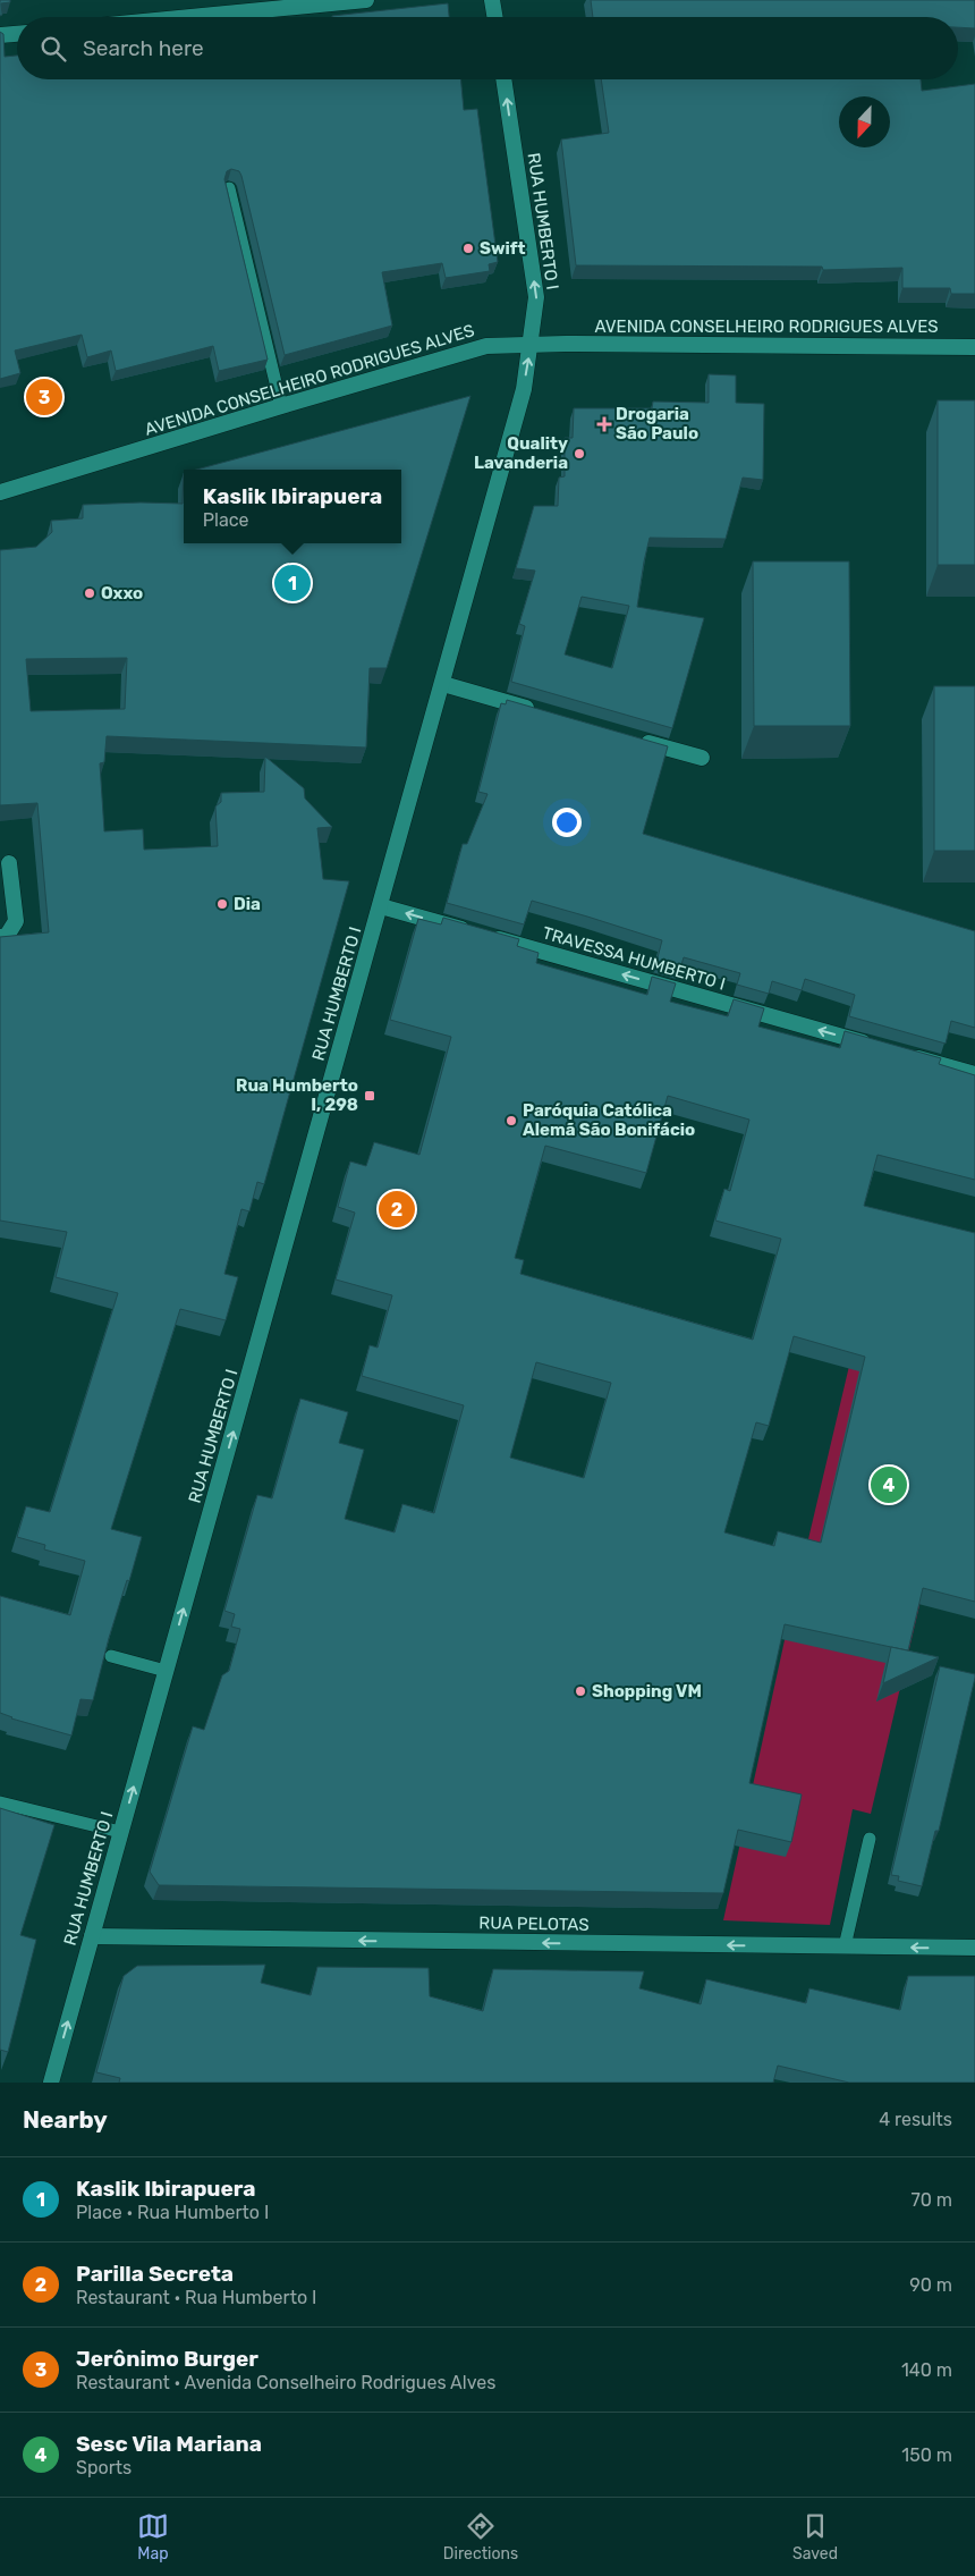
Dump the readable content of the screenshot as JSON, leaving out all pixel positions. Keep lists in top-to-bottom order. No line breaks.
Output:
{"streets":{"street":["RUA HUMBERTO I","AVENIDA CONSELHEIRO RODRIGUES ALVES","TRAVESSA HUMBERTO I","RUA PELOTAS"]},"crossings":[["RUA HUMBERTO I","AVENIDA CONSELHEIRO RODRIGUES ALVES"],["RUA HUMBERTO I","TRAVESSA HUMBERTO I"],["RUA HUMBERTO I","RUA PELOTAS"]],"one_way":["RUA HUMBERTO I","TRAVESSA HUMBERTO I","RUA PELOTAS"],"places":{"other":["Swift","Quality Lavanderia","Oxxo","Dia","Paróquia Católica Alemã São Bonifácio","Shopping VM"],"health":["Drogaria São Paulo"],"transit":["Rua Humberto I, 298"]},"north":"bottom","page":{"search":"Search here","pins":["3","1","2","4"],"popup":["Kaslik Ibirapuera","Place"],"heading":["Nearby","4 results"],"list":[{"mark":"1","name":"Kaslik Ibirapuera","note":"Place · Rua Humberto I","value":"70 m"},{"mark":"2","name":"Parilla Secreta","note":"Restaurant · Rua Humberto I","value":"90 m"},{"mark":"3","name":"Jerônimo Burger","note":"Restaurant · Avenida Conselheiro Rodrigues Alves","value":"140 m"},{"mark":"4","name":"Sesc Vila Mariana","note":"Sports","value":"150 m"}],"nav":["Map","Directions","Saved"]}}
